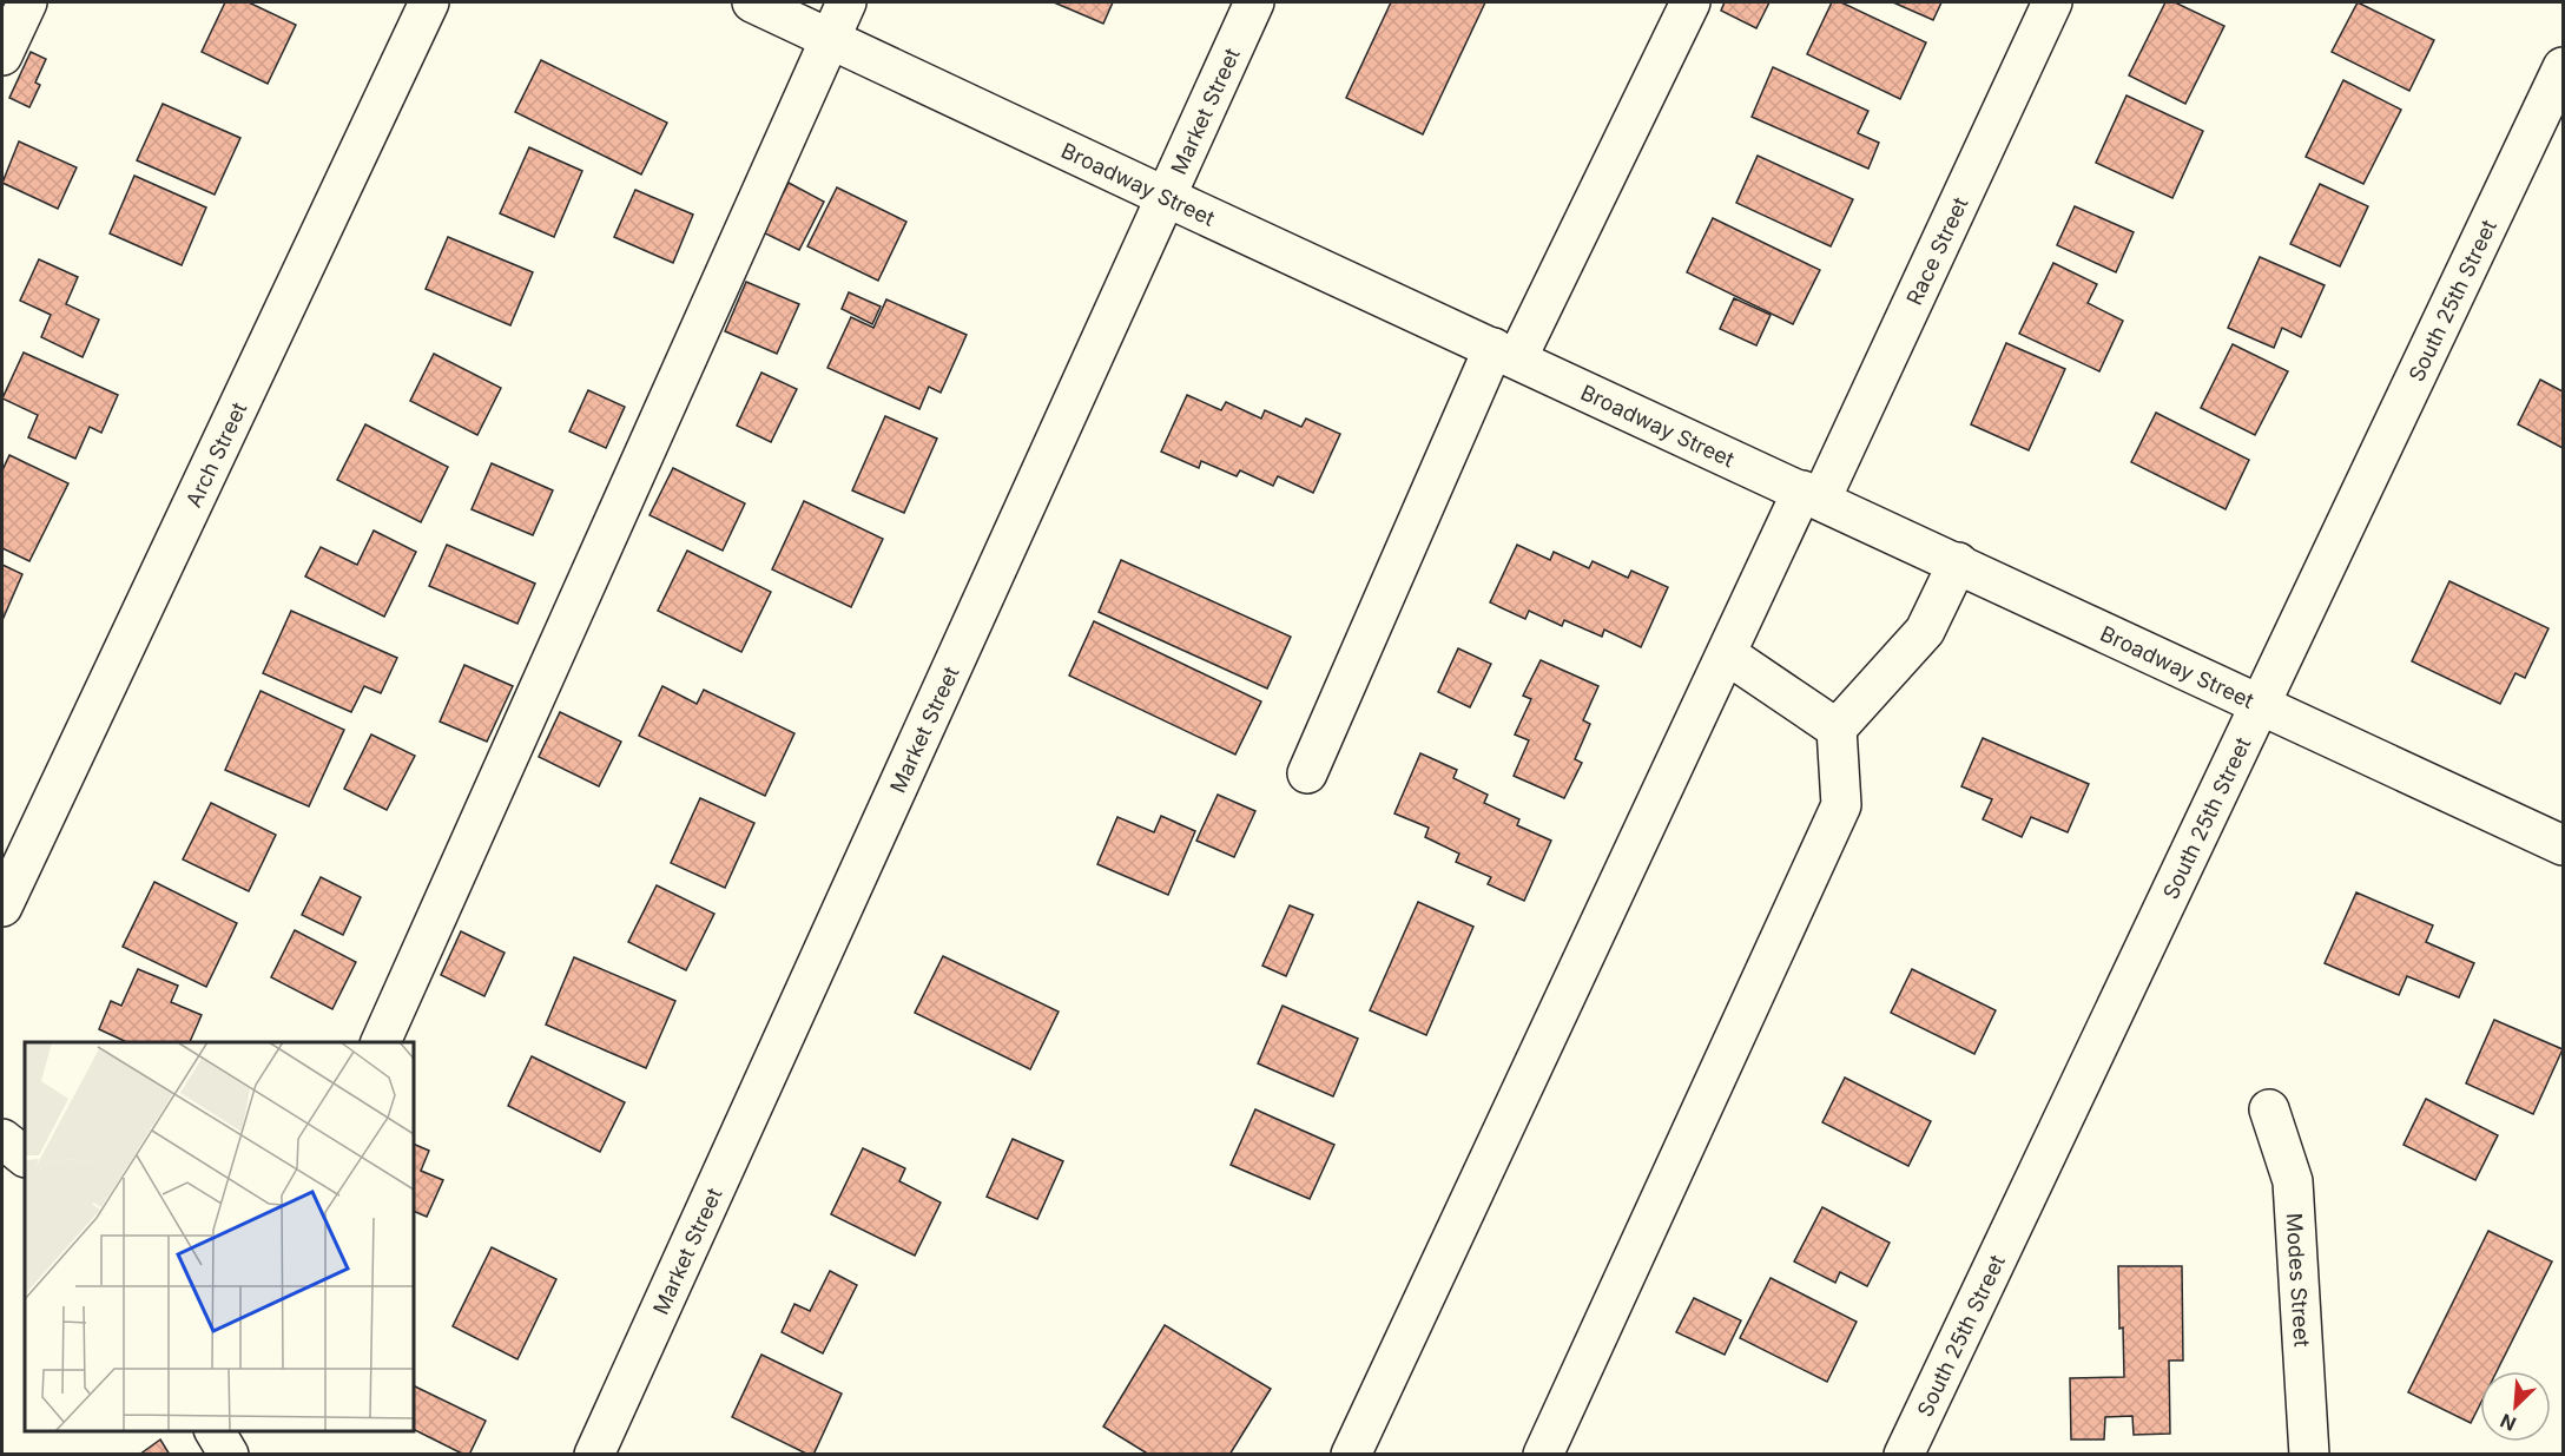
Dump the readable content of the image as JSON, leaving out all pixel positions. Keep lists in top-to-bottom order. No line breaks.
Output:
{"streets":{"street":["Market Street","Broadway Street","Race Street","South 25th Street","Arch Street","Modes Street"]},"crossings":[["Market Street","Broadway Street"],["Broadway Street","Race Street"],["Broadway Street","South 25th Street"]],"north":"bottom left"}
